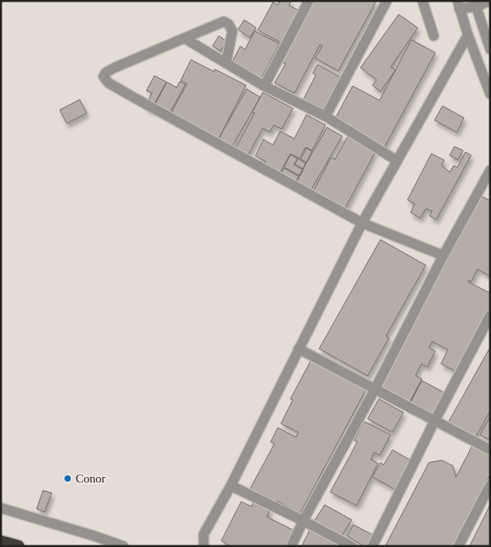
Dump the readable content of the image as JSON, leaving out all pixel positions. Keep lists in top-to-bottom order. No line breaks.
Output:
{"places":["Conor"]}
